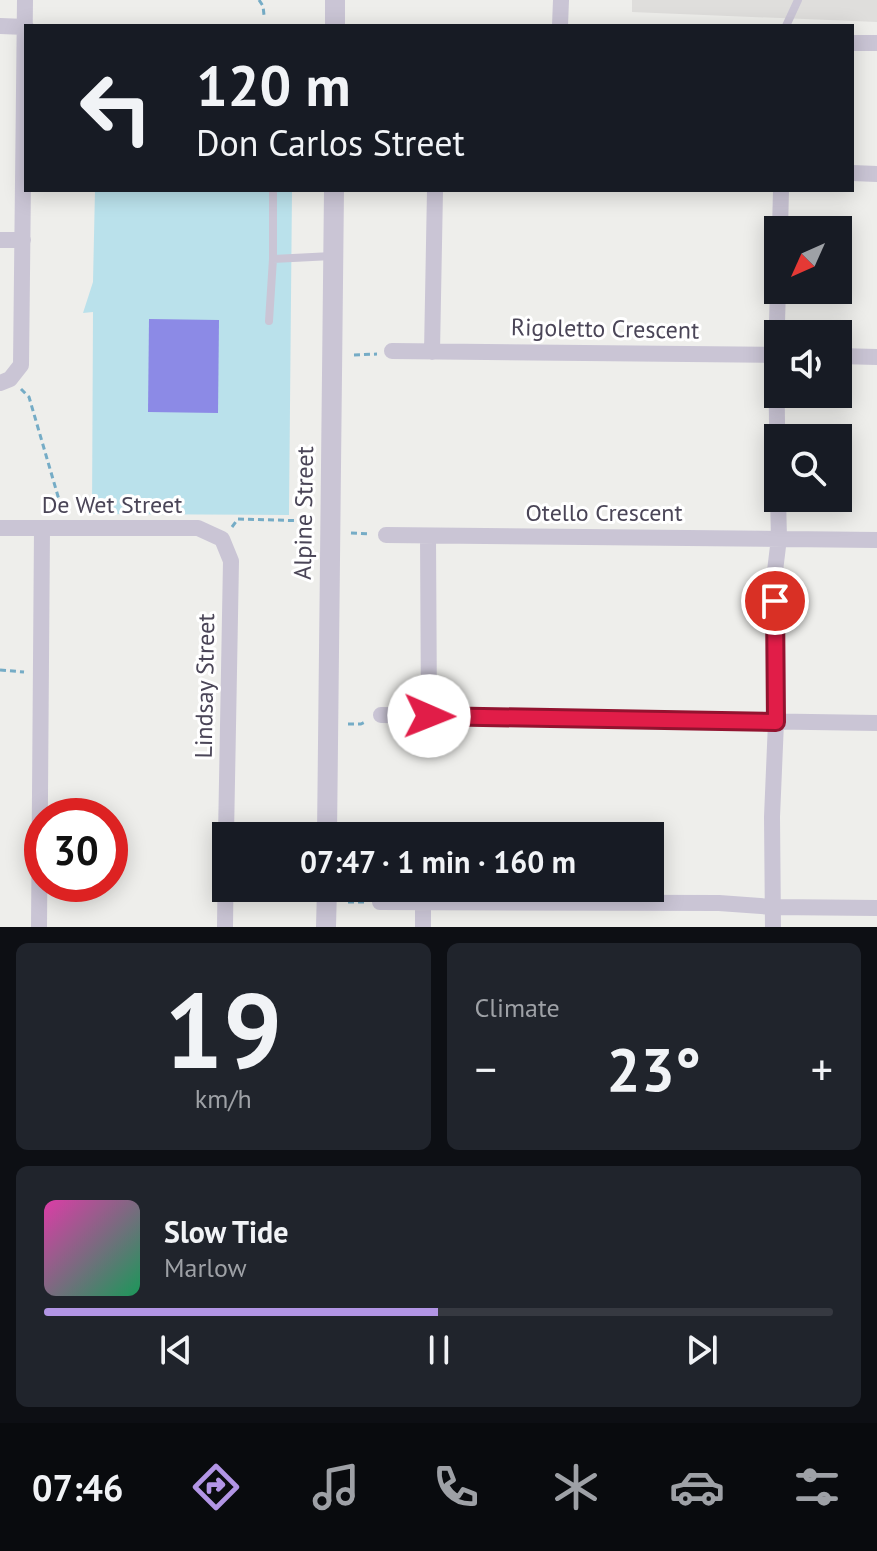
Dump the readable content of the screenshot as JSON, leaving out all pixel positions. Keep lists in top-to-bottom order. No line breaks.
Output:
{"streets":{"street":["Rigoletto Crescent","De Wet Street","Alpine Street","Otello Crescent","Lindsay Street"]},"crossings":[["De Wet Street","Lindsay Street"]],"north":"bottom left","page":{"turn":["120 m","Don Carlos Street"],"limit":"30","trip":"07:47 · 1 min · 160 m","tile":[["19","km/h"],"Climate"],"heat":["−","23°","+"],"song":["Slow Tide","Marlow"],"tabs":"07:46"}}
